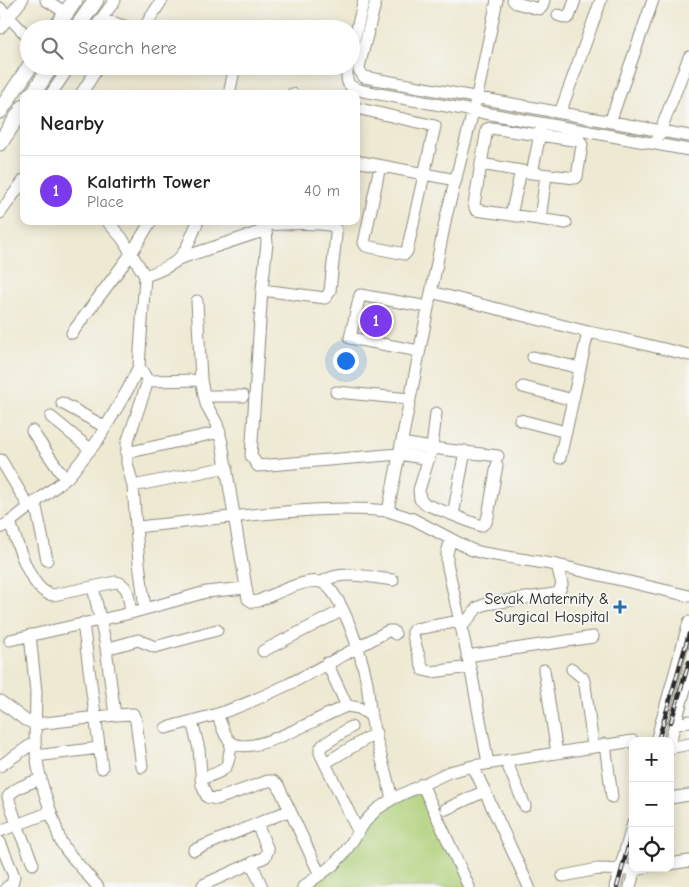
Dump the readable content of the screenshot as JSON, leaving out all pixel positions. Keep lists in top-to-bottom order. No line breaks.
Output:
{"places":{"health":["Sevak Maternity & Surgical Hospital"]},"page":{"search":"Search here","heading":"Nearby","list":[{"mark":"1","name":"Kalatirth Tower","note":"Place","value":"40 m"}],"pins":"1","map_buttons":["+","−"]}}
